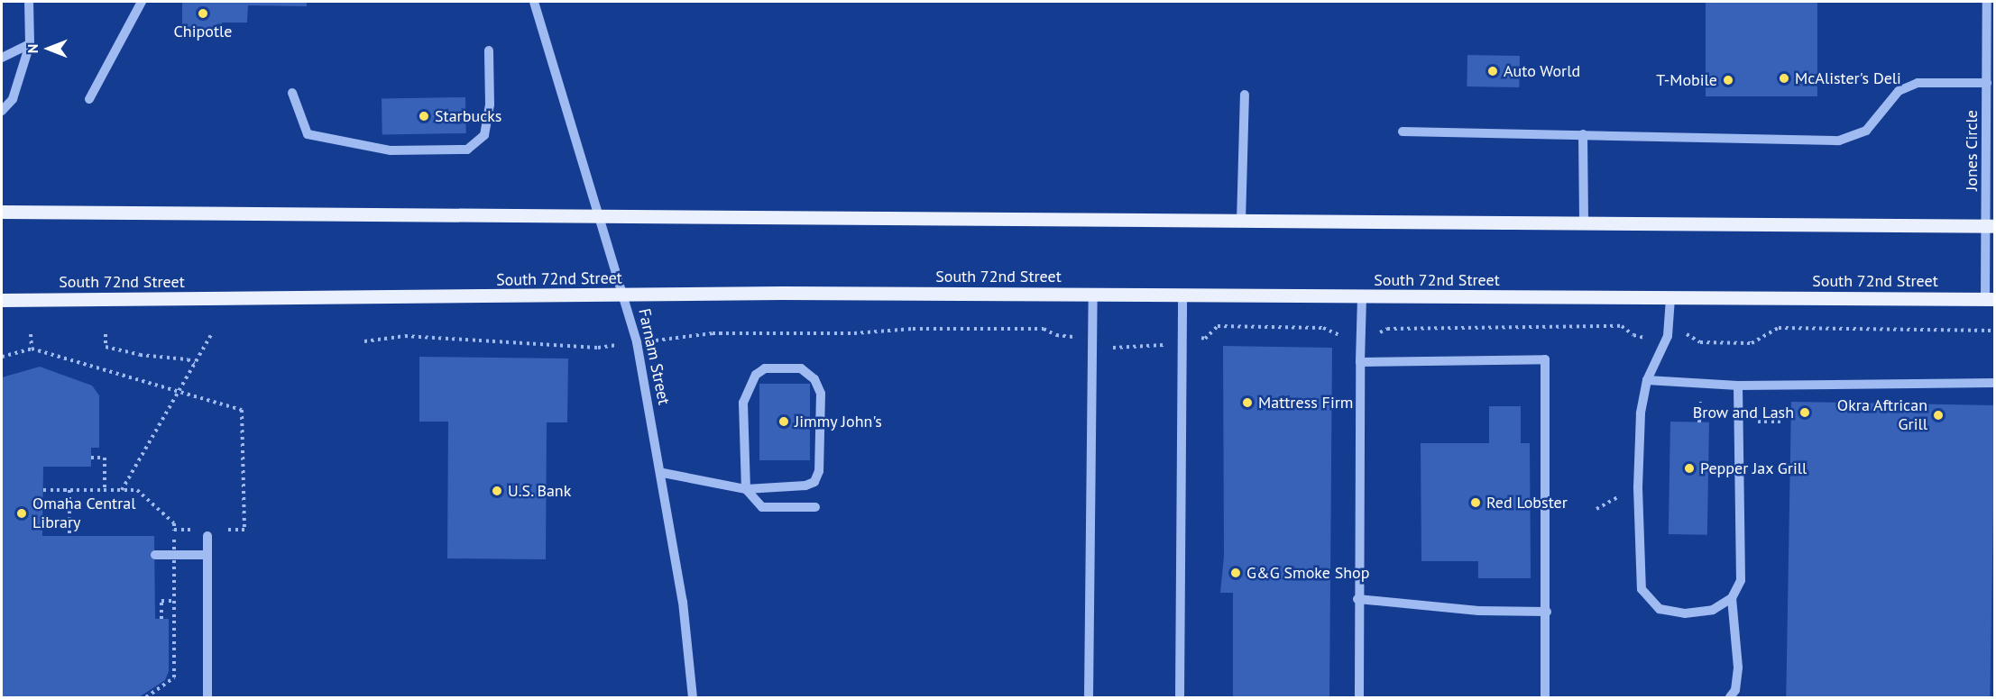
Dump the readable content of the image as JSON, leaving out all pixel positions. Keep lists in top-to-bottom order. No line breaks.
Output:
{"streets":{"main road":["South 72nd Street"],"street":["Jones Circle","Farnam Street"]},"crossings":[["Jones Circle","South 72nd Street"],["South 72nd Street","Farnam Street"]],"places":["Chipotle","Auto World","McAlister's Deli","T-Mobile","Starbucks","Mattress Firm","Brow and Lash","Okra Aftrican Grill","Jimmy John's","Pepper Jax Grill","U.S. Bank","Red Lobster","Omaha Central Library","G&G Smoke Shop"],"north":"left"}
